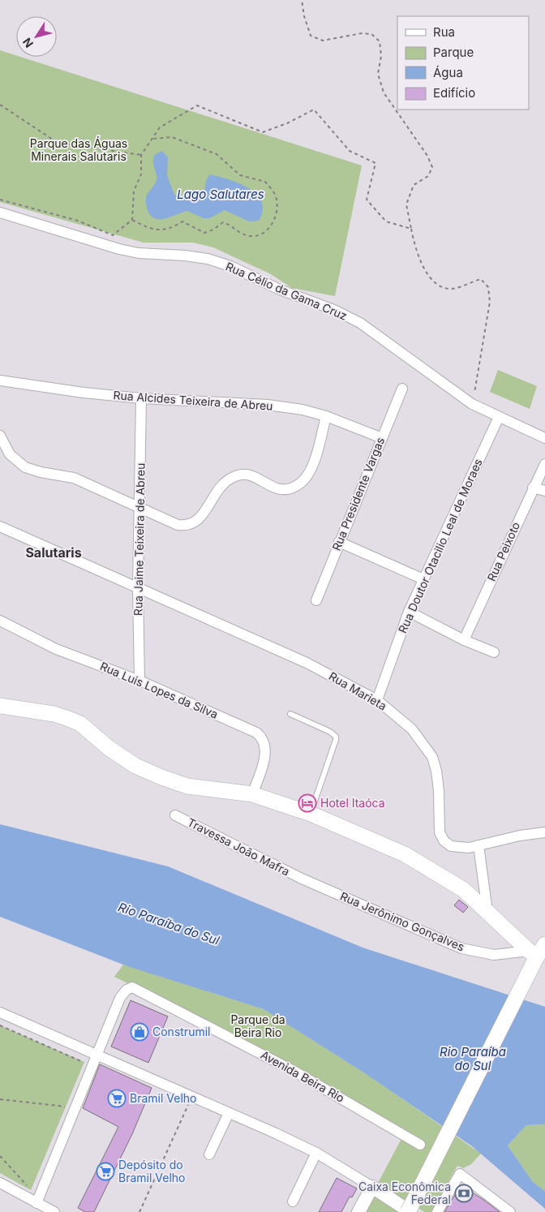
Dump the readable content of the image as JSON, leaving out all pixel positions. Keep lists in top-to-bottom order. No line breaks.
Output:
{"streets":{"street":["Rua Célio da Gama Cruz","Rua Alcides Teixeira de Abreu","Rua Presidente Vargas","Rua Jaime Teixeira de Abreu","Rua Doutor Otacilio Leal de Moraes","Rua Peixoto","Rua Luis Lopes da Silva","Rua Marieta","Travessa João Mafra","Rua Jerônimo Gonçalves","Avenida Beira Rio"]},"crossings":[["Rua Célio da Gama Cruz","Rua Doutor Otacilio Leal de Moraes"],["Rua Alcides Teixeira de Abreu","Rua Presidente Vargas"],["Rua Alcides Teixeira de Abreu","Rua Jaime Teixeira de Abreu"],["Rua Jaime Teixeira de Abreu","Rua Luis Lopes da Silva"],["Rua Jaime Teixeira de Abreu","Rua Marieta"],["Rua Doutor Otacilio Leal de Moraes","Rua Marieta"],["Travessa João Mafra","Rua Jerônimo Gonçalves"]],"districts":["Salutaris"],"water":["Lago Salutares","Rio Paraíba do Sul"],"parks":["Parque das Águas Minerais Salutaris","Parque da Beira Rio"],"places":{"hotel":["Hotel Itaóca"],"shop":["Construmil"],"supermarket":["Bramil Velho","Depósito do Bramil Velho"],"bank":["Caixa Econômica Federal"]},"legend":["Rua","Parque","Água","Edifício"],"north":"bottom left"}
